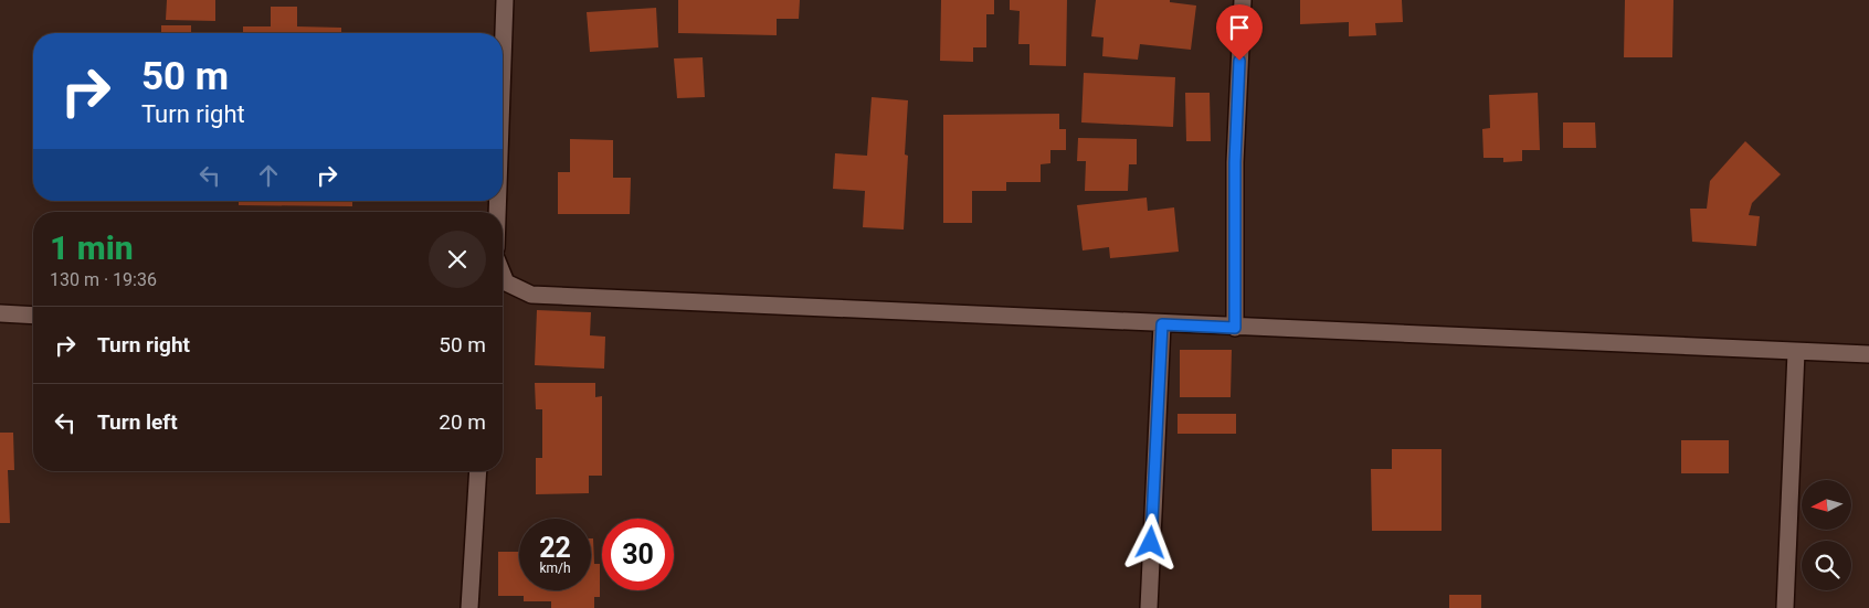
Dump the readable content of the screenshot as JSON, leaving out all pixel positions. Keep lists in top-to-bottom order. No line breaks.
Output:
{"north":"left","page":{"turn":["50 m","Turn right"],"heading":["1 min","130 m · 19:36"],"list":[{"name":"Turn right","value":"50 m"},{"name":"Turn left","value":"20 m"}],"speed":"22 km/h","limit":"30"}}
